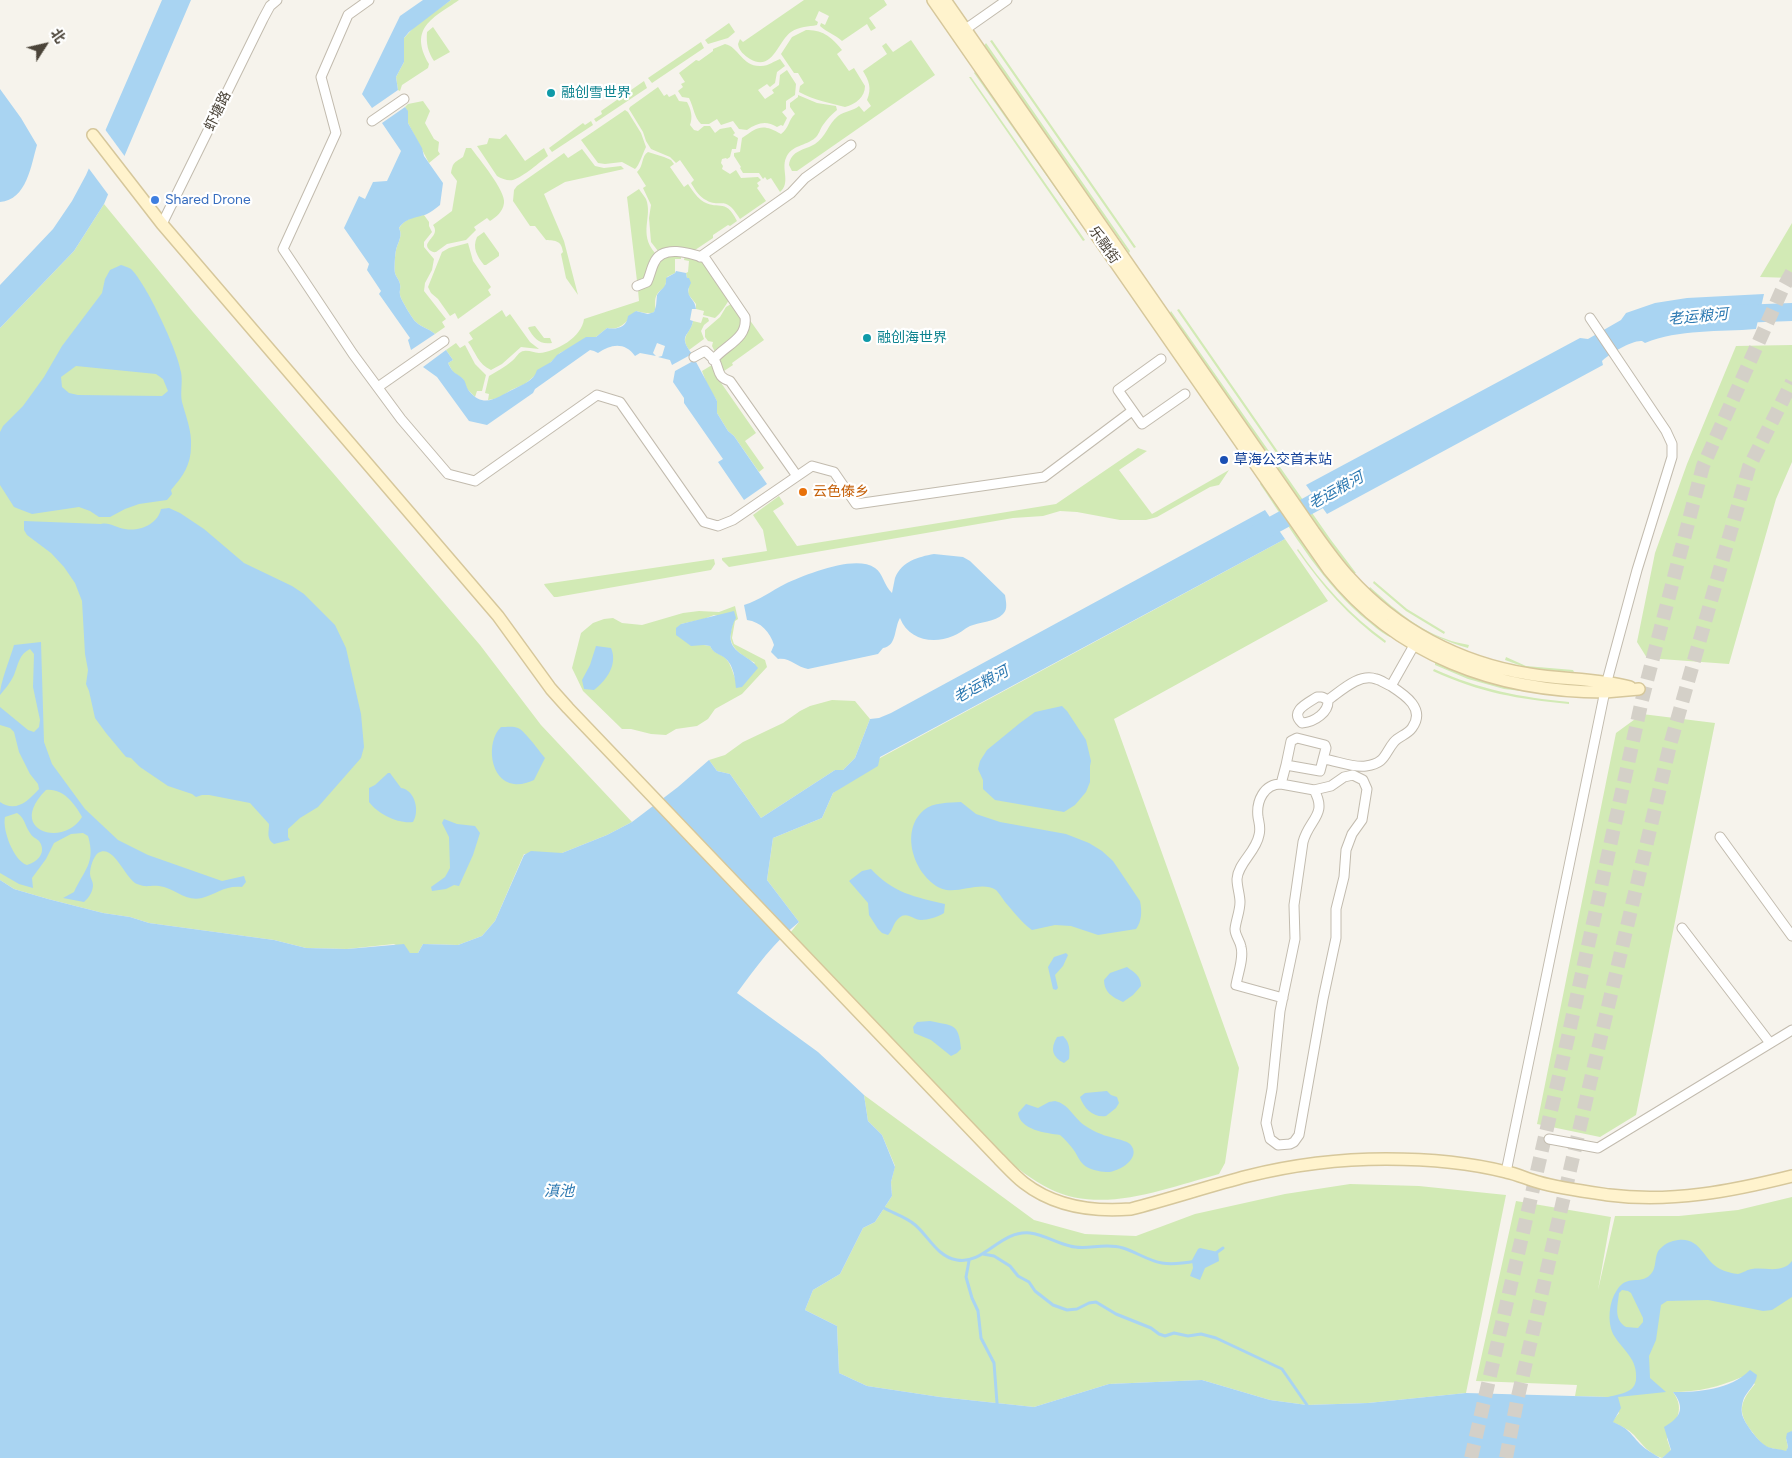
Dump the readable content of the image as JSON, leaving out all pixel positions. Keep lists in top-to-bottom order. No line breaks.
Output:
{"streets":{"street":["虾塘路","乐融街"]},"water":["老运粮河","滇池"],"places":["融创雪世界","Shared Drone","融创海世界","草海公交首末站","云色傣乡"],"north":"top right"}
